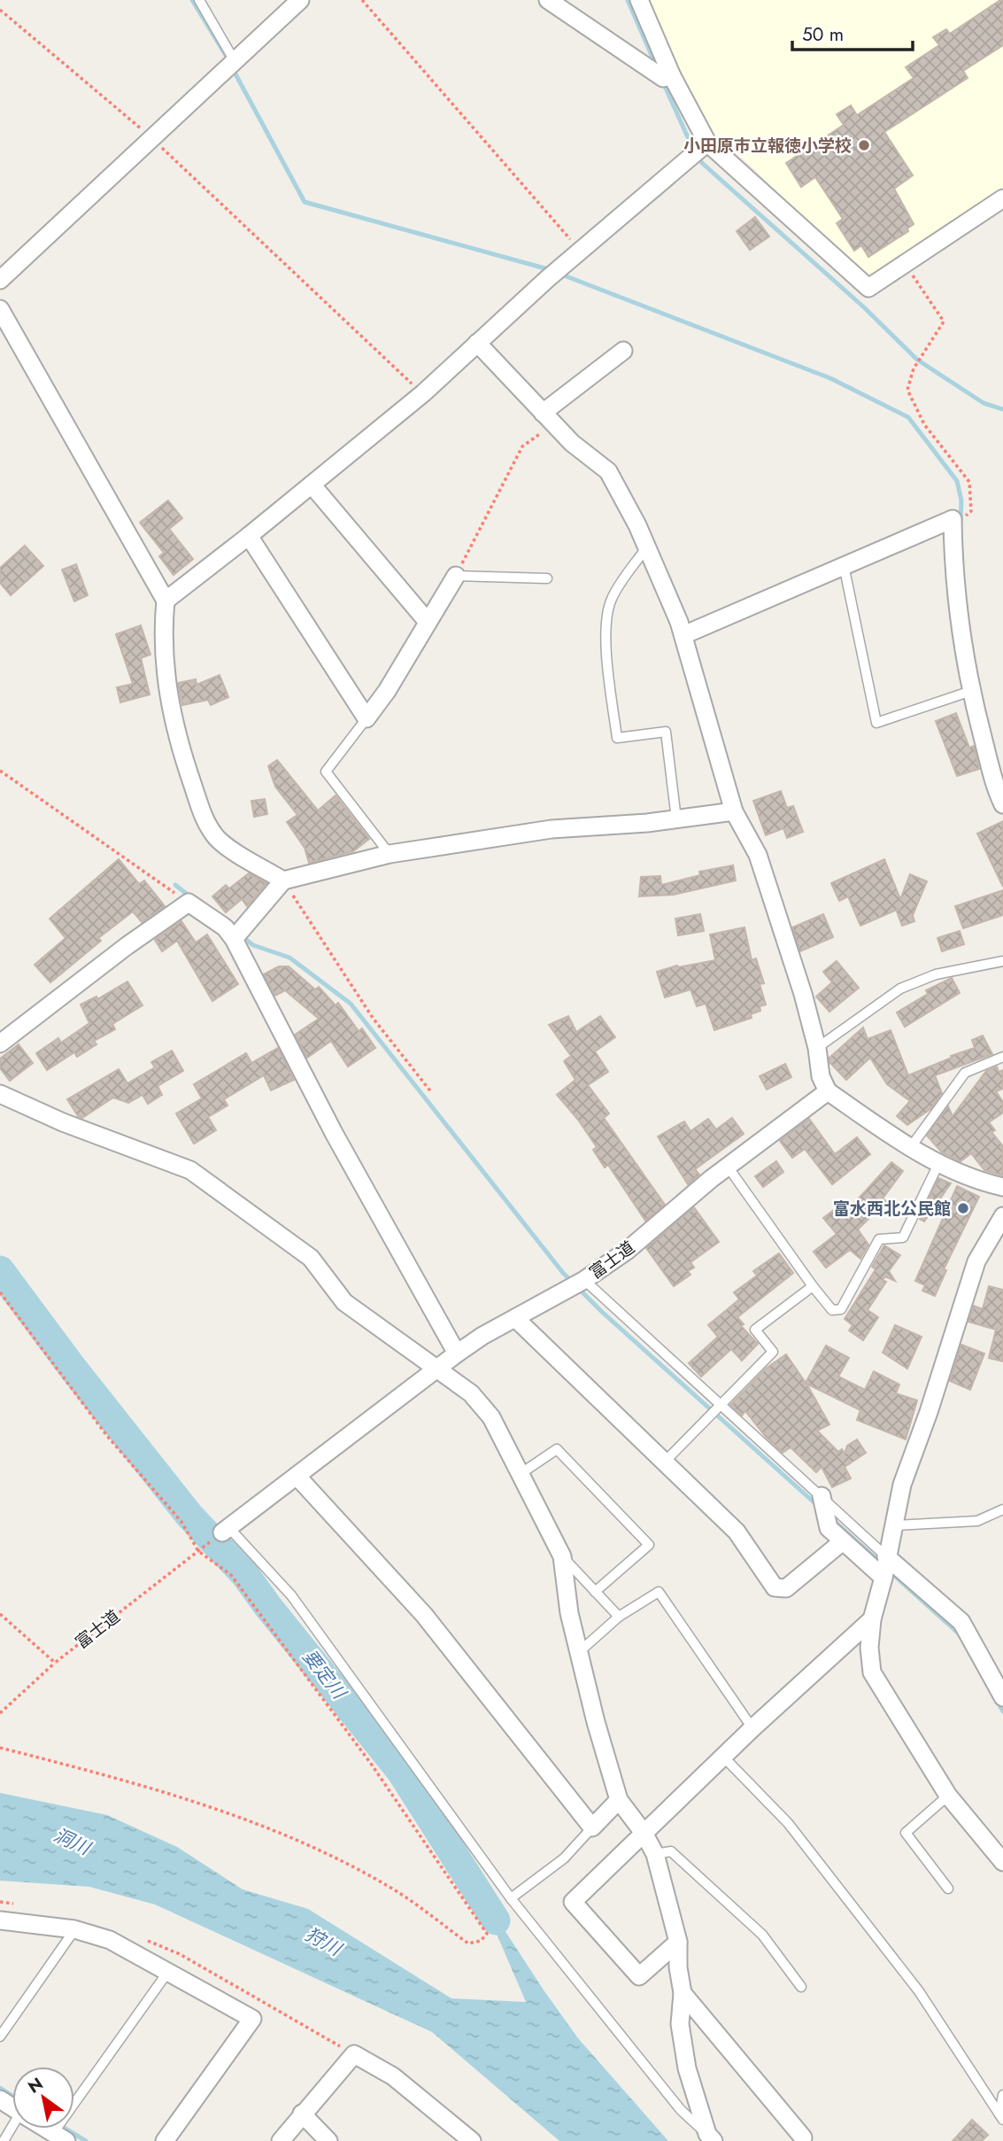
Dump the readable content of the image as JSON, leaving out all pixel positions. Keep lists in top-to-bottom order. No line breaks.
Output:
{"streets":{"street":["富士道"]},"water":["要定川","洞川","狩川"],"places":["小田原市立報徳小学校","富水西北公民館"],"scale_bar":"50 m","north":"top left"}
